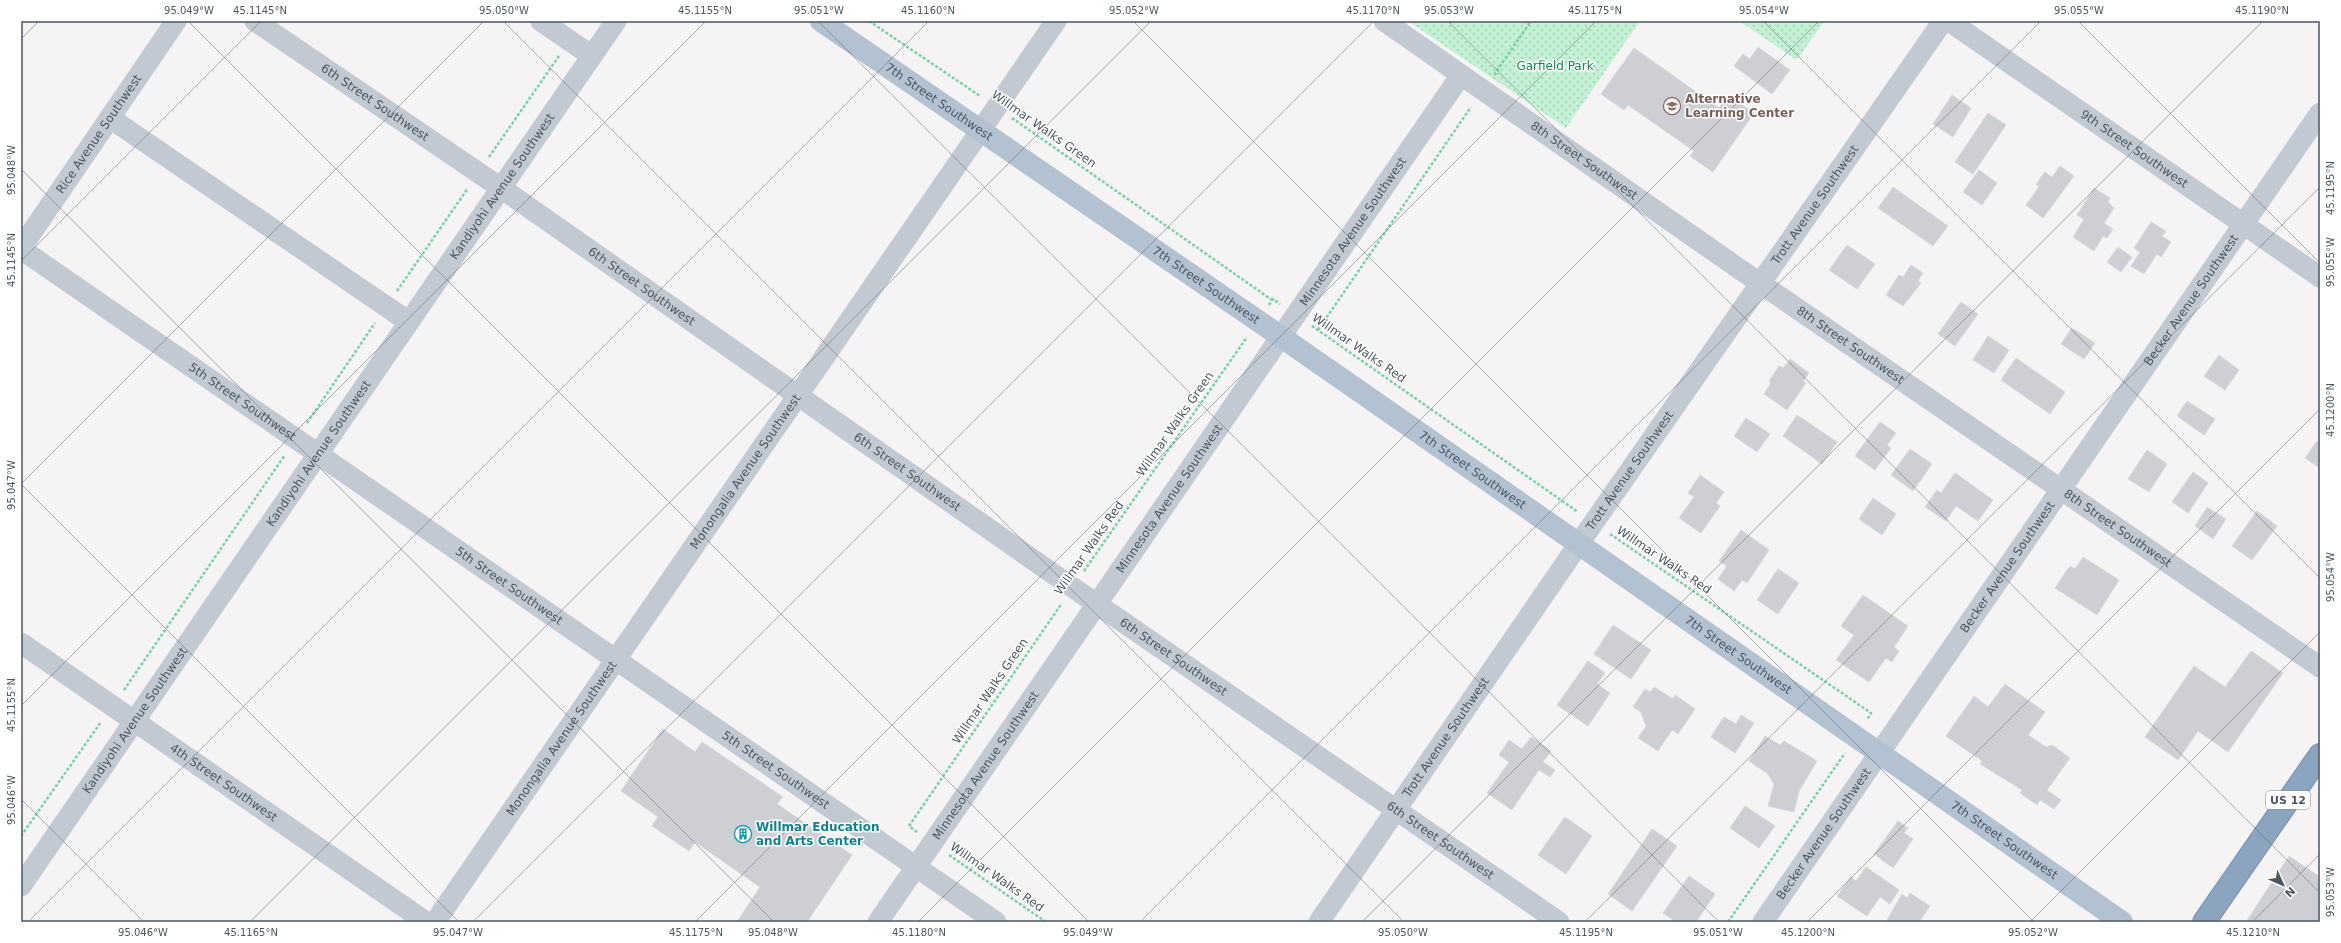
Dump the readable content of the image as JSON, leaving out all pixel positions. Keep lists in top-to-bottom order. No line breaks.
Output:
{"streets":{"highway":["US 12"],"main road":["7th Street Southwest"],"street":["6th Street Southwest","Rice Avenue Southwest","9th Street Southwest","8th Street Southwest","Kandiyohi Avenue Southwest","Trott Avenue Southwest","Minnesota Avenue Southwest","Becker Avenue Southwest","5th Street Southwest","Monongalia Avenue Southwest","4th Street Southwest"],"path":["Willmar Walks Green","Willmar Walks Red"]},"crossings":[["6th Street Southwest","Kandiyohi Avenue Southwest"],["6th Street Southwest","Trott Avenue Southwest"],["6th Street Southwest","Minnesota Avenue Southwest"],["6th Street Southwest","Monongalia Avenue Southwest"],["7th Street Southwest","Trott Avenue Southwest"],["7th Street Southwest","Minnesota Avenue Southwest"],["7th Street Southwest","Becker Avenue Southwest"],["7th Street Southwest","Willmar Walks Red"],["7th Street Southwest","Monongalia Avenue Southwest"],["Willmar Walks Green","Willmar Walks Red"],["Willmar Walks Green","Monongalia Avenue Southwest"],["Rice Avenue Southwest","5th Street Southwest"],["9th Street Southwest","Becker Avenue Southwest"],["8th Street Southwest","Trott Avenue Southwest"],["8th Street Southwest","Minnesota Avenue Southwest"],["8th Street Southwest","Becker Avenue Southwest"],["Kandiyohi Avenue Southwest","5th Street Southwest"],["Kandiyohi Avenue Southwest","4th Street Southwest"],["Trott Avenue Southwest","Willmar Walks Red"],["Minnesota Avenue Southwest","Willmar Walks Red"],["Minnesota Avenue Southwest","5th Street Southwest"],["5th Street Southwest","Monongalia Avenue Southwest"]],"parks":["Garfield Park"],"places":{"school or university":["Alternative Learning Center"],"building":["Willmar Education and Arts Center"]},"north":"bottom right","coordinates":["95.049°W","45.1145°N","95.050°W","45.1155°N","95.051°W","45.1160°N","95.052°W","45.1170°N","95.053°W","45.1175°N","95.054°W","95.055°W","45.1190°N","95.048°W","45.1195°N","45.1200°N","95.047°W","95.046°W","45.1165°N","45.1180°N","45.1210°N"]}
